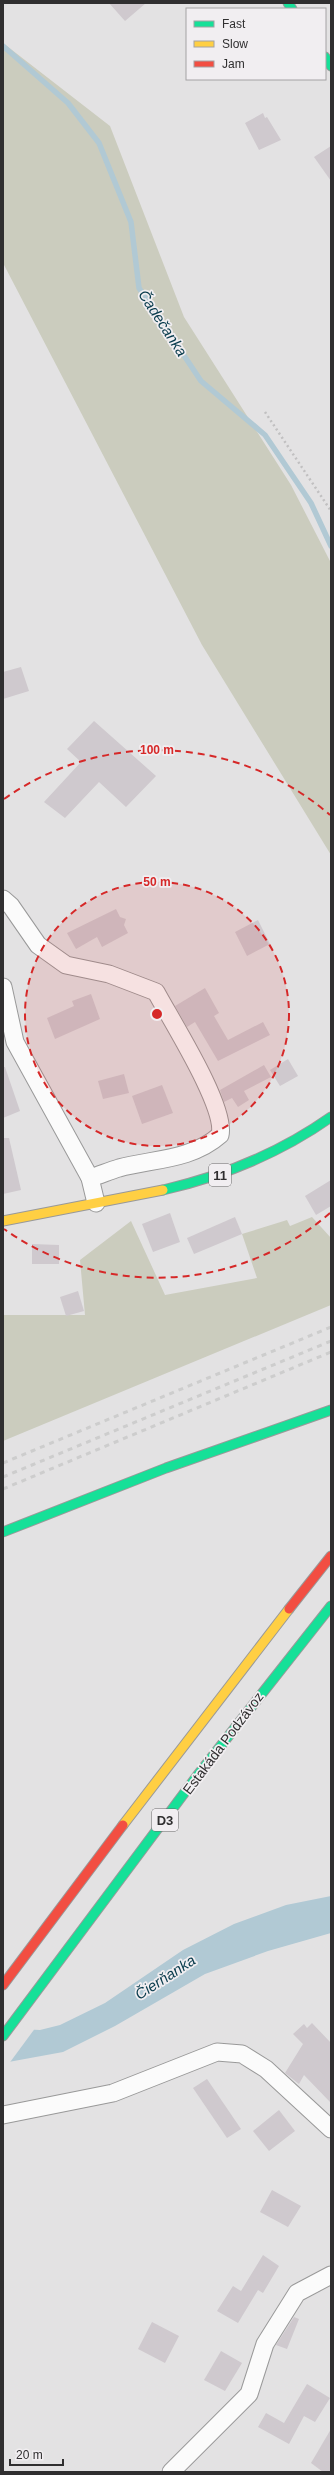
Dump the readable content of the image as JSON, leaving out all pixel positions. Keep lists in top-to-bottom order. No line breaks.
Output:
{"streets":{"main road":["11","Estakáda Podzávoz","D3"]},"water":["Čadečanka","Čierňanka"],"legend":["Fast","Slow","Jam"],"scale_bar":"20 m","rings":["100 m","50 m"]}
